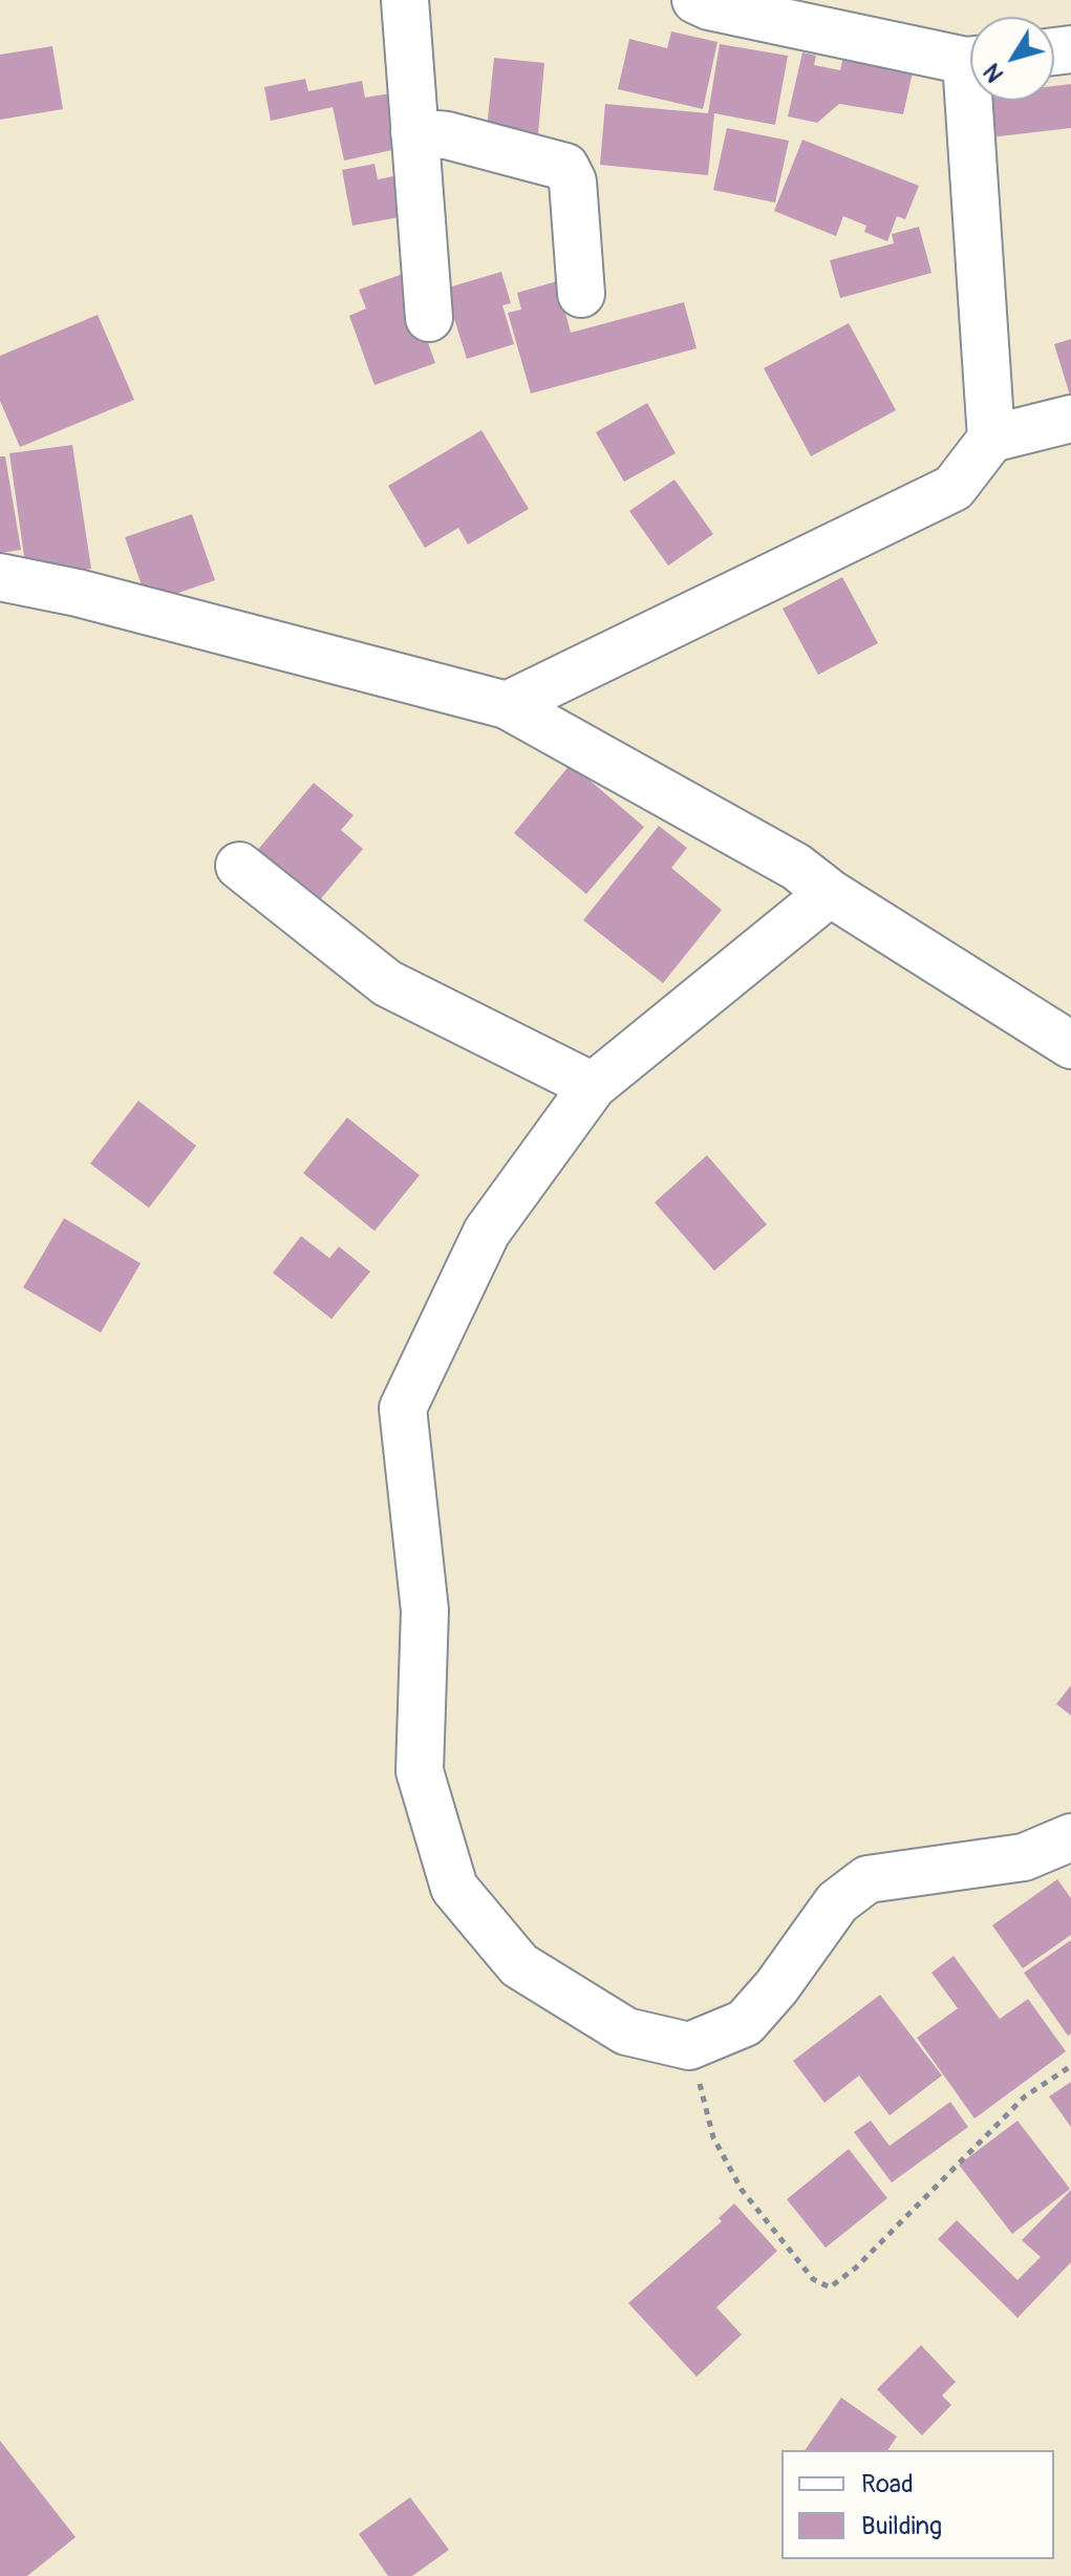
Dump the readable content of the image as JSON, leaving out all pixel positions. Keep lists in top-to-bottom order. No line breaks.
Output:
{"legend":["Road","Building"],"north":"bottom left"}
